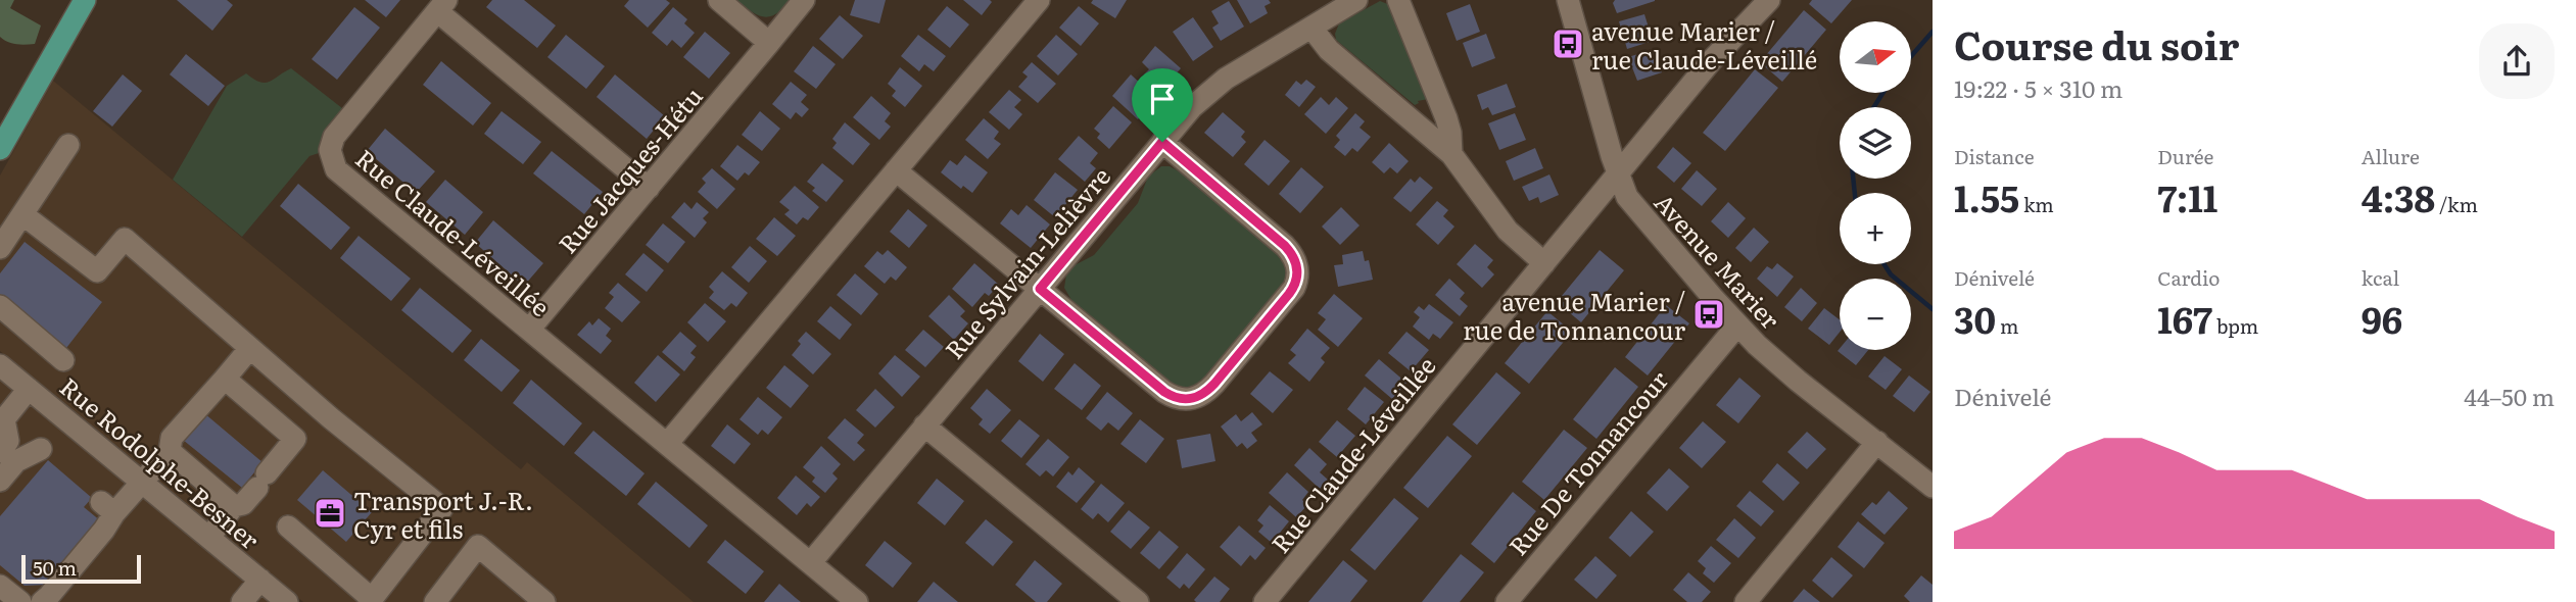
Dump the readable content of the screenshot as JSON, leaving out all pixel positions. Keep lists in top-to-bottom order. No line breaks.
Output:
{"streets":{"street":["Rue Jacques-Hétu","Rue Claude-Léveillée","Avenue Marier","Rue Sylvain-Lelièvre","Rue Rodolphe-Besner","Rue De Tonnancour"]},"crossings":[["Rue Jacques-Hétu","Rue Claude-Léveillée"],["Rue Claude-Léveillée","Avenue Marier"],["Rue Claude-Léveillée","Rue Sylvain-Lelièvre"],["Avenue Marier","Rue De Tonnancour"]],"places":{"bus stop":["avenue Marier / rue Claude-Léveillé","avenue Marier / rue de Tonnancour"],"office":["Transport J.-R. Cyr et fils"]},"scale_bar":"50 m","north":"right","page":{"heading":["Course du soir","19:22 · 5 × 310 m"],"map_buttons":["+","−"],"stats":[["Distance","1.55 km"],["Durée","7:11"],["Allure","4:38 /km"],["Dénivelé","30 m"],["Cardio","167 bpm"],["kcal","96"]],"chart":["Dénivelé","44–50 m"],"scale":"50 m"}}
